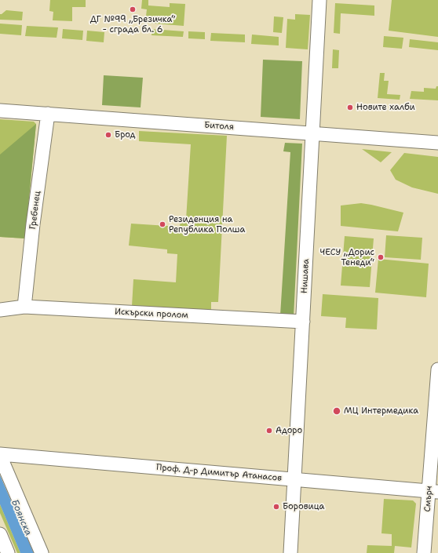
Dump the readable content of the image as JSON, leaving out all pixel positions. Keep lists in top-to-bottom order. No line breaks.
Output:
{"streets":{"street":["Битоля","Гребенец","Нишава","Искърски пролом","Проф. Д-р Димитър Атанасов","Смърч"]},"crossings":[["Битоля","Гребенец"],["Битоля","Нишава"],["Гребенец","Искърски пролом"],["Нишава","Искърски пролом"],["Нишава","Проф. Д-р Димитър Атанасов"],["Проф. Д-р Димитър Атанасов","Смърч"]],"water":["Боянска"],"places":["ДГ №99 „Брезичка“ - сграда бл. 6","Новите халби","Брод","Резиденция на Република Полша","ЧЕСУ „Дорис Тенеди“","МЦ Интермедика","Адоро","Боровица"]}
